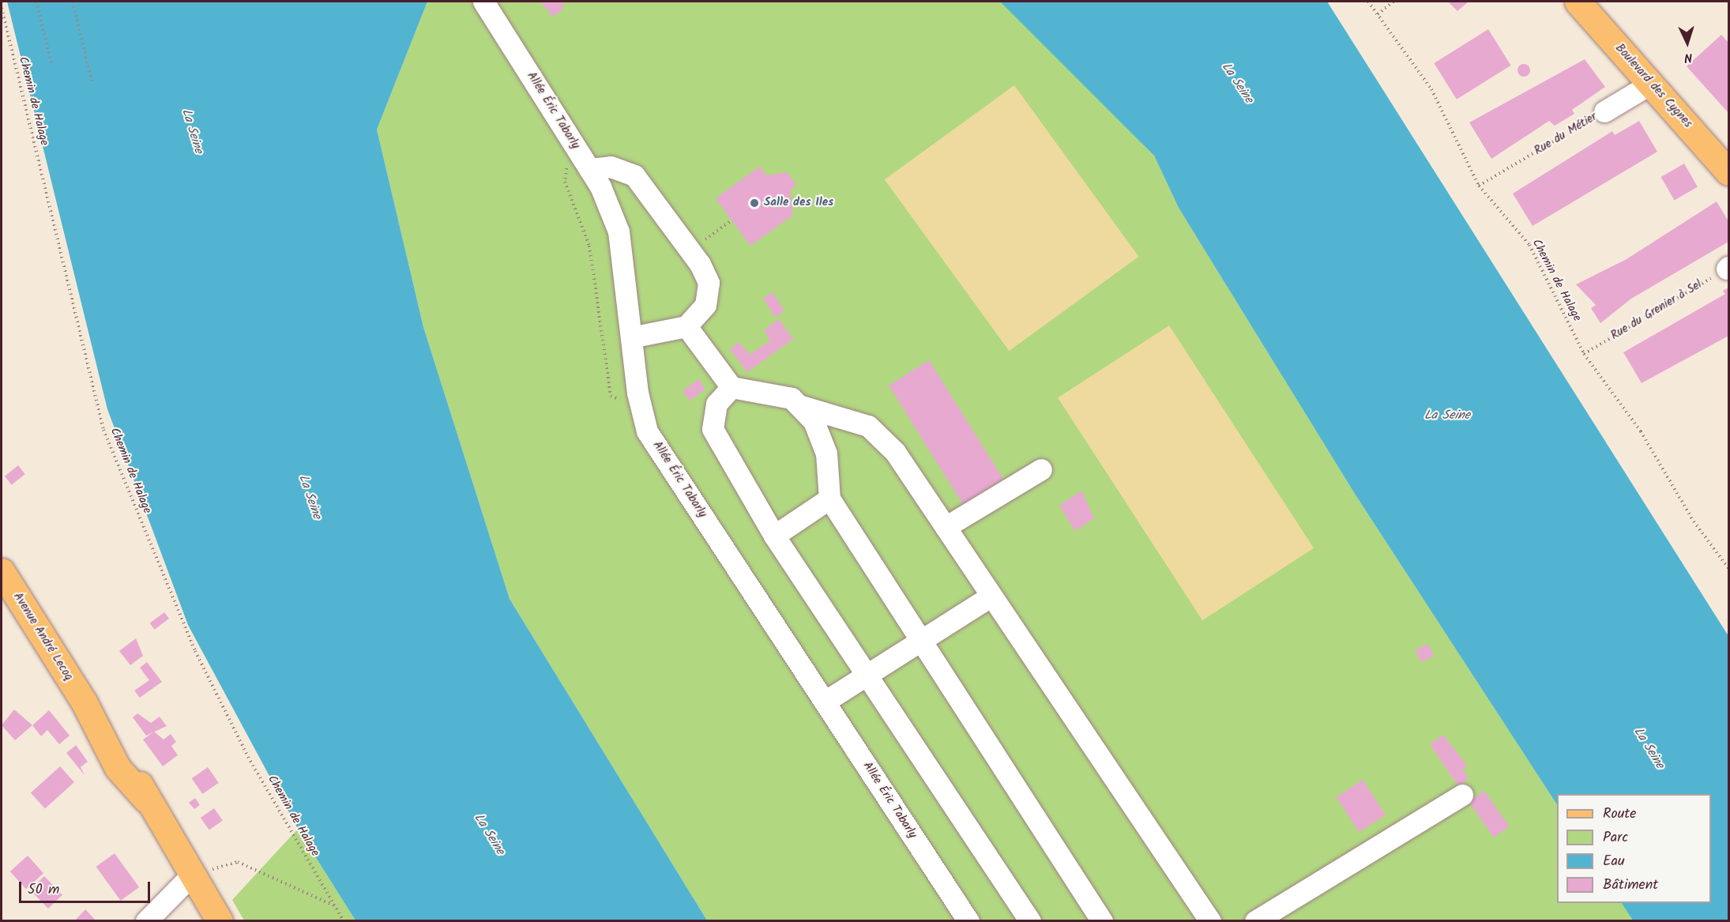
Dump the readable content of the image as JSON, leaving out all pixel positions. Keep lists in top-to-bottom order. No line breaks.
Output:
{"streets":{"main road":["Boulevard des Cygnes","Avenue André Lecoq"],"street":["Allée Éric Tabarly","Rue du Métier"],"path":["Chemin de Halage","Rue du Grenier à Sel"]},"crossings":[["Boulevard des Cygnes","Rue du Métier"],["Chemin de Halage","Rue du Métier"],["Chemin de Halage","Rue du Grenier à Sel"]],"water":["La Seine"],"places":["Salle des Iles"],"legend":["Route","Parc","Eau","Bâtiment"],"scale_bar":"50 m","north":"bottom"}
